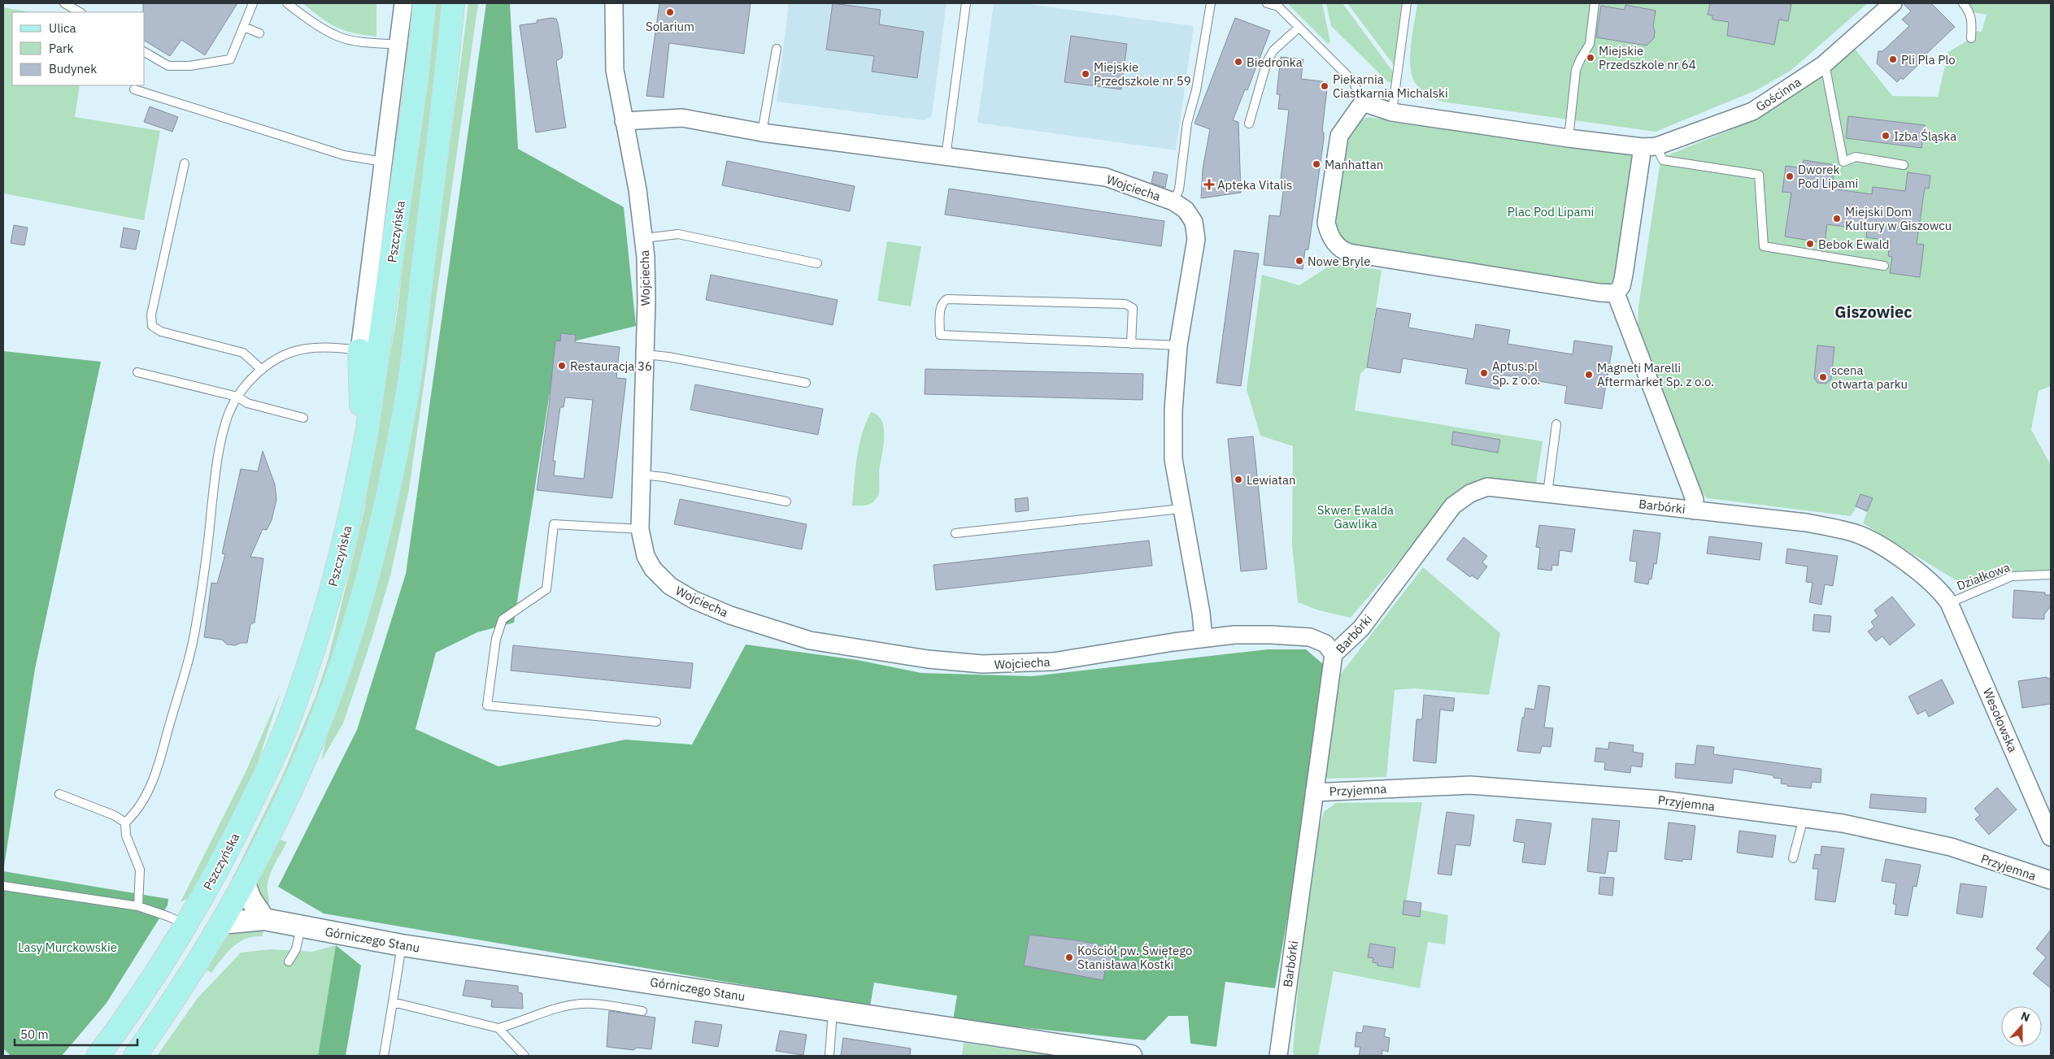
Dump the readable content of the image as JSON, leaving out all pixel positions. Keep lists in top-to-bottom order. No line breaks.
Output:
{"streets":{"main road":["Pszczyńska"],"street":["Gościnna","Wojciecha","Barbórki","Wesołowska","Przyjemna","Górniczego Stanu"],"lane":["Działkowa"]},"crossings":[["Wojciecha","Barbórki"],["Barbórki","Działkowa"],["Barbórki","Wesołowska"],["Barbórki","Przyjemna"],["Działkowa","Wesołowska"]],"districts":["Giszowiec"],"parks":["Plac Pod Lipami","Skwer Ewalda Gawlika","Lasy Murckowskie"],"places":{"other":["Solarium","Miejskie Przedszkole nr 64","Pli Pla Plo","Biedronka","Miejskie Przedszkole nr 59","Piekarnia Ciastkarnia Michalski","Izba Śląska","Manhattan","Dworek Pod Lipami","Miejski Dom Kultury w Giszowcu","Bebok Ewald","Nowe Bryle","Restauracja 36","Aptus.pl Sp. z o.o.","Magneti Marelli Aftermarket Sp. z o.o.","scena otwarta parku","Lewiatan","Kościół pw. Świętego Stanisława Kostki"],"health":["Apteka Vitalis"]},"legend":["Ulica","Park","Budynek"],"scale_bar":"50 m","north":"top"}
